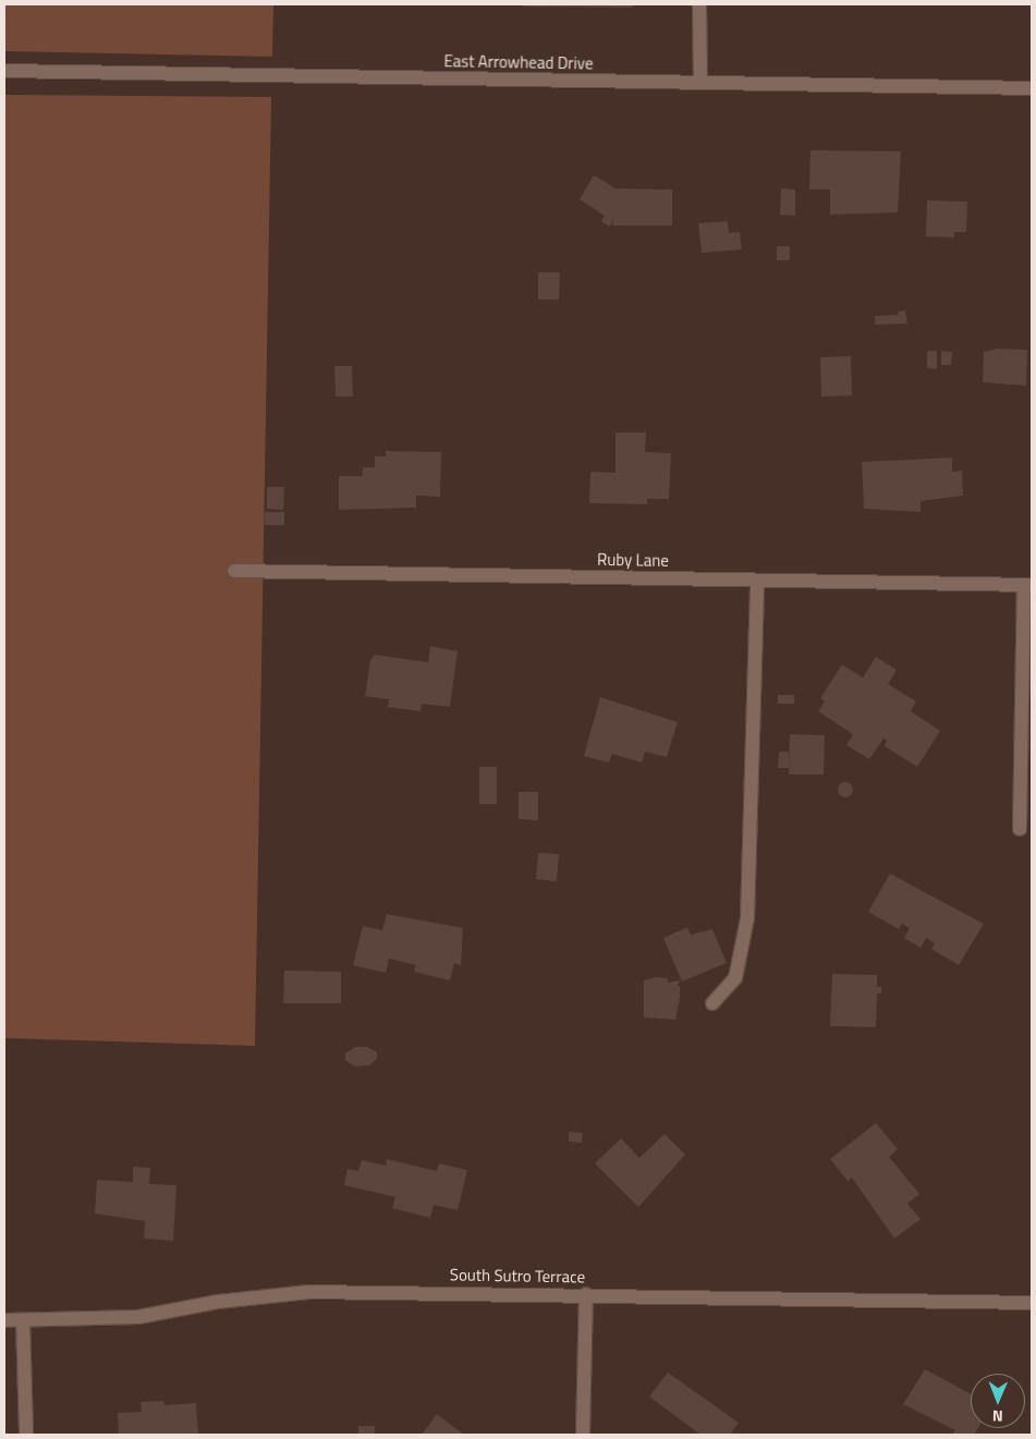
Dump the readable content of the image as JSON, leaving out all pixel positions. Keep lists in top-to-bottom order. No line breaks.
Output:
{"streets":{"street":["East Arrowhead Drive","Ruby Lane","South Sutro Terrace"]},"north":"bottom"}
